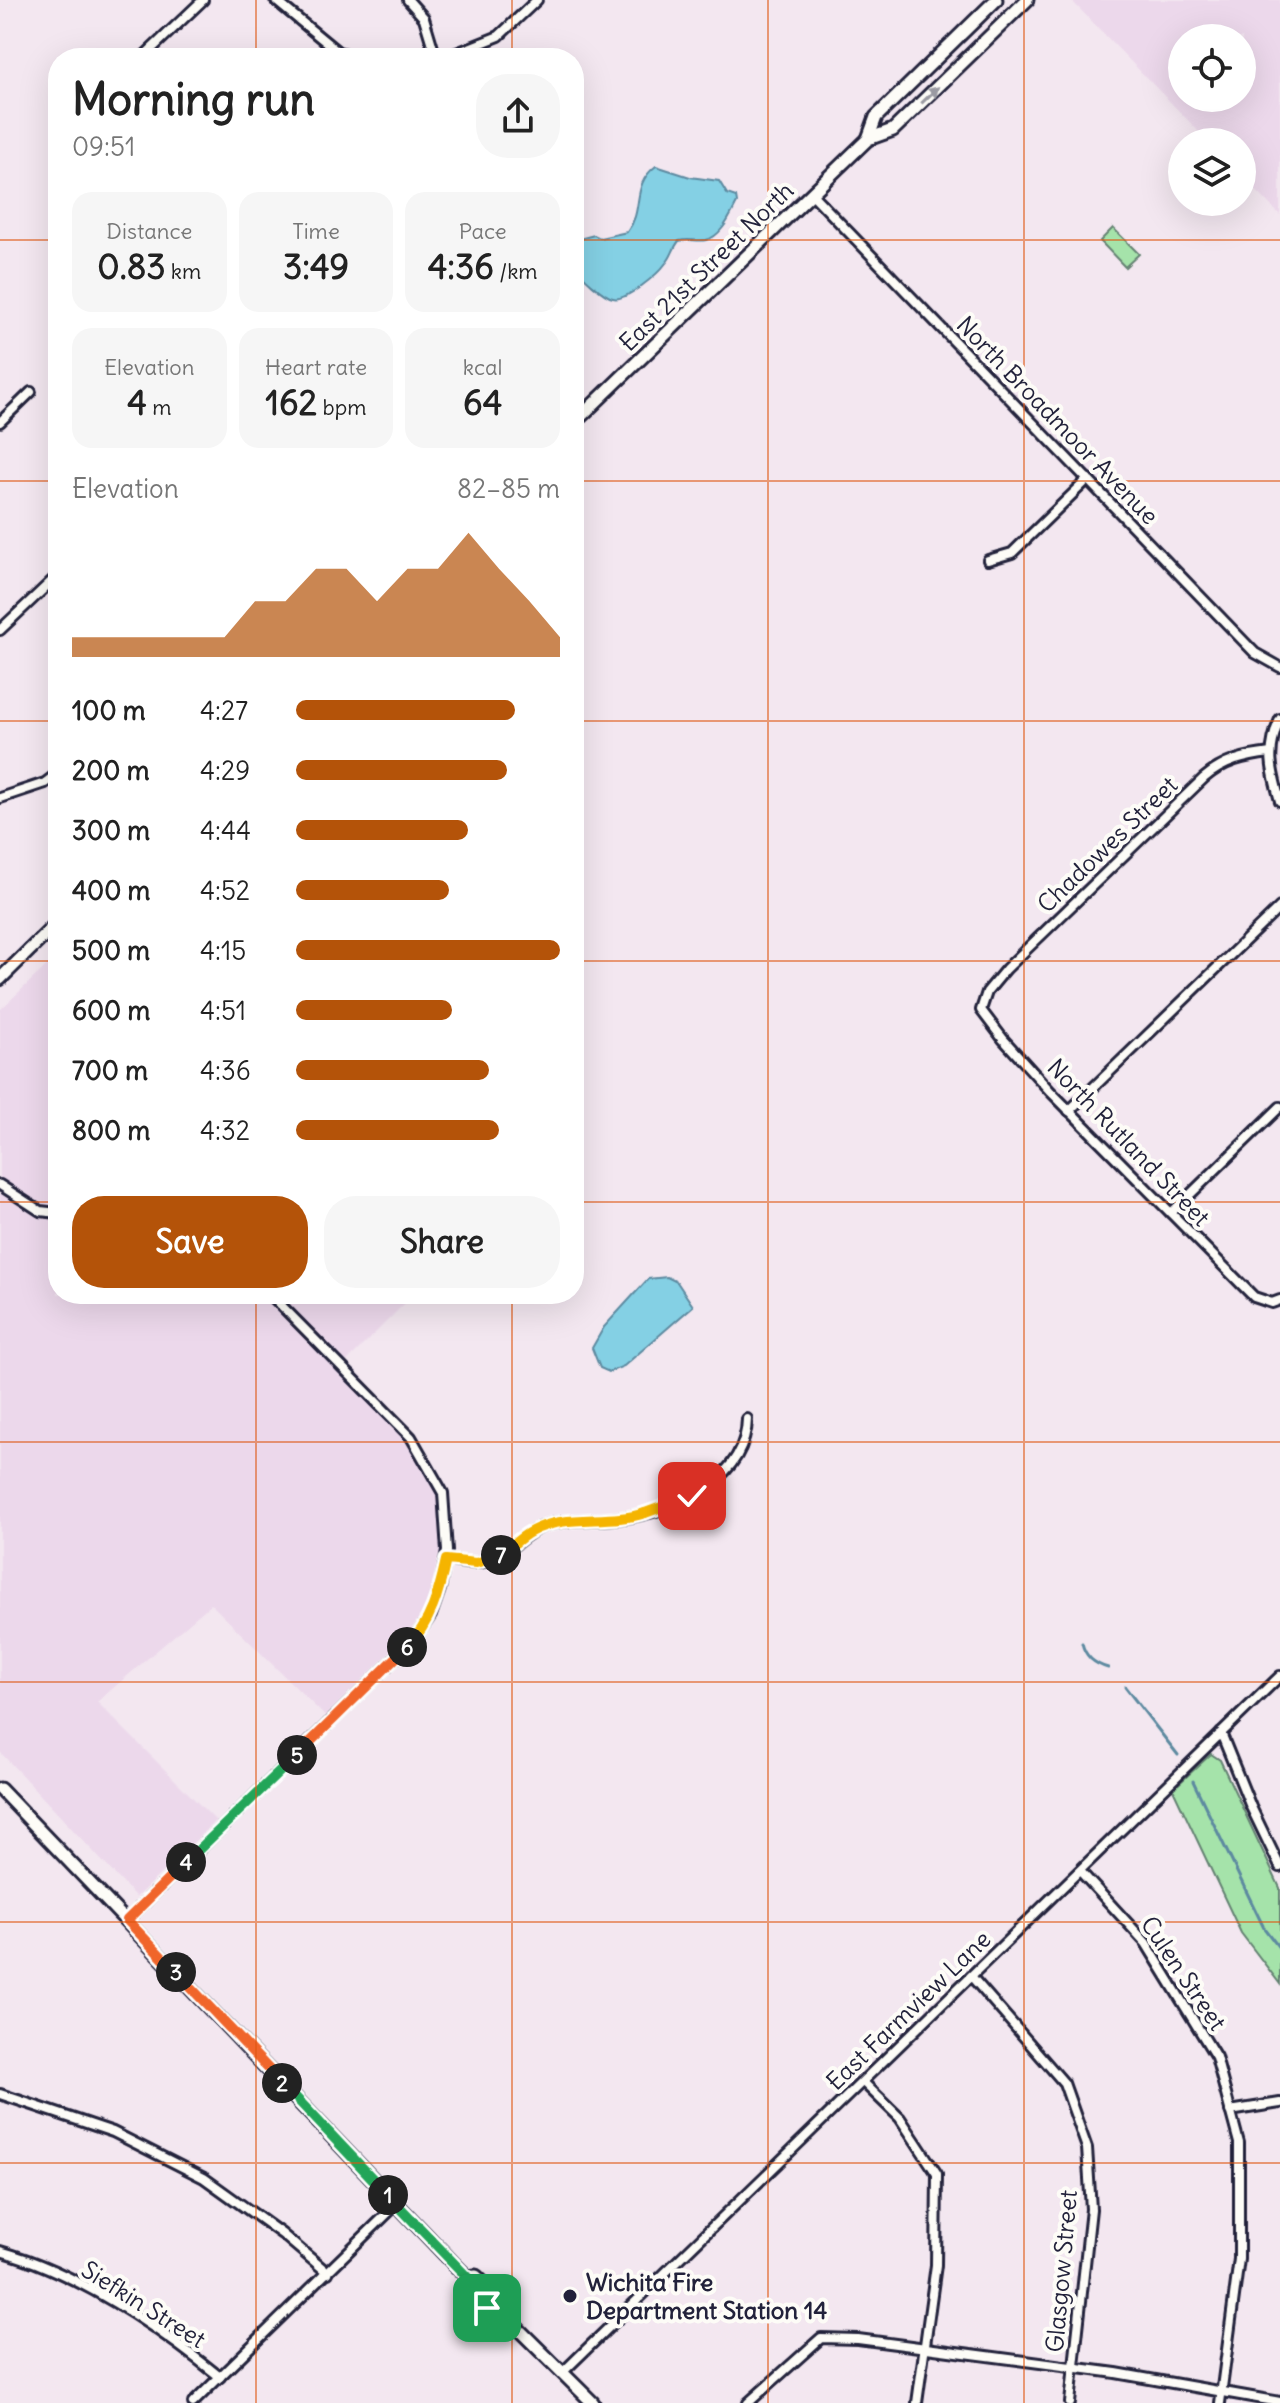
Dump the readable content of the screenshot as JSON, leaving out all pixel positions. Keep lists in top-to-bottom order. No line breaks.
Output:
{"streets":{"main road":["East 21st Street North"],"street":["North Broadmoor Avenue","Chadowes Street","North Rutland Street","Culen Street","East Farmview Lane","Glasgow Street","Siefkin Street"]},"crossings":[["East 21st Street North","North Broadmoor Avenue"],["Chadowes Street","North Rutland Street"],["Culen Street","East Farmview Lane"],["East Farmview Lane","Glasgow Street"]],"places":["Wichita Fire Department Station 14"],"page":{"heading":["Morning run","09:51"],"stats":[["Distance","0.83 km"],["Time","3:49"],["Pace","4:36 /km"],["Elevation","4 m"],["Heart rate","162 bpm"],["kcal","64"]],"chart":["Elevation","82–85 m"],"list":[{"name":"100 m","note":"4:27"},{"name":"200 m","note":"4:29"},{"name":"300 m","note":"4:44"},{"name":"400 m","note":"4:52"},{"name":"500 m","note":"4:15"},{"name":"600 m","note":"4:51"},{"name":"700 m","note":"4:36"},{"name":"800 m","note":"4:32"}],"buttons":["Save","Share"],"pins":["7","6","5","4","3","2","1"]}}
